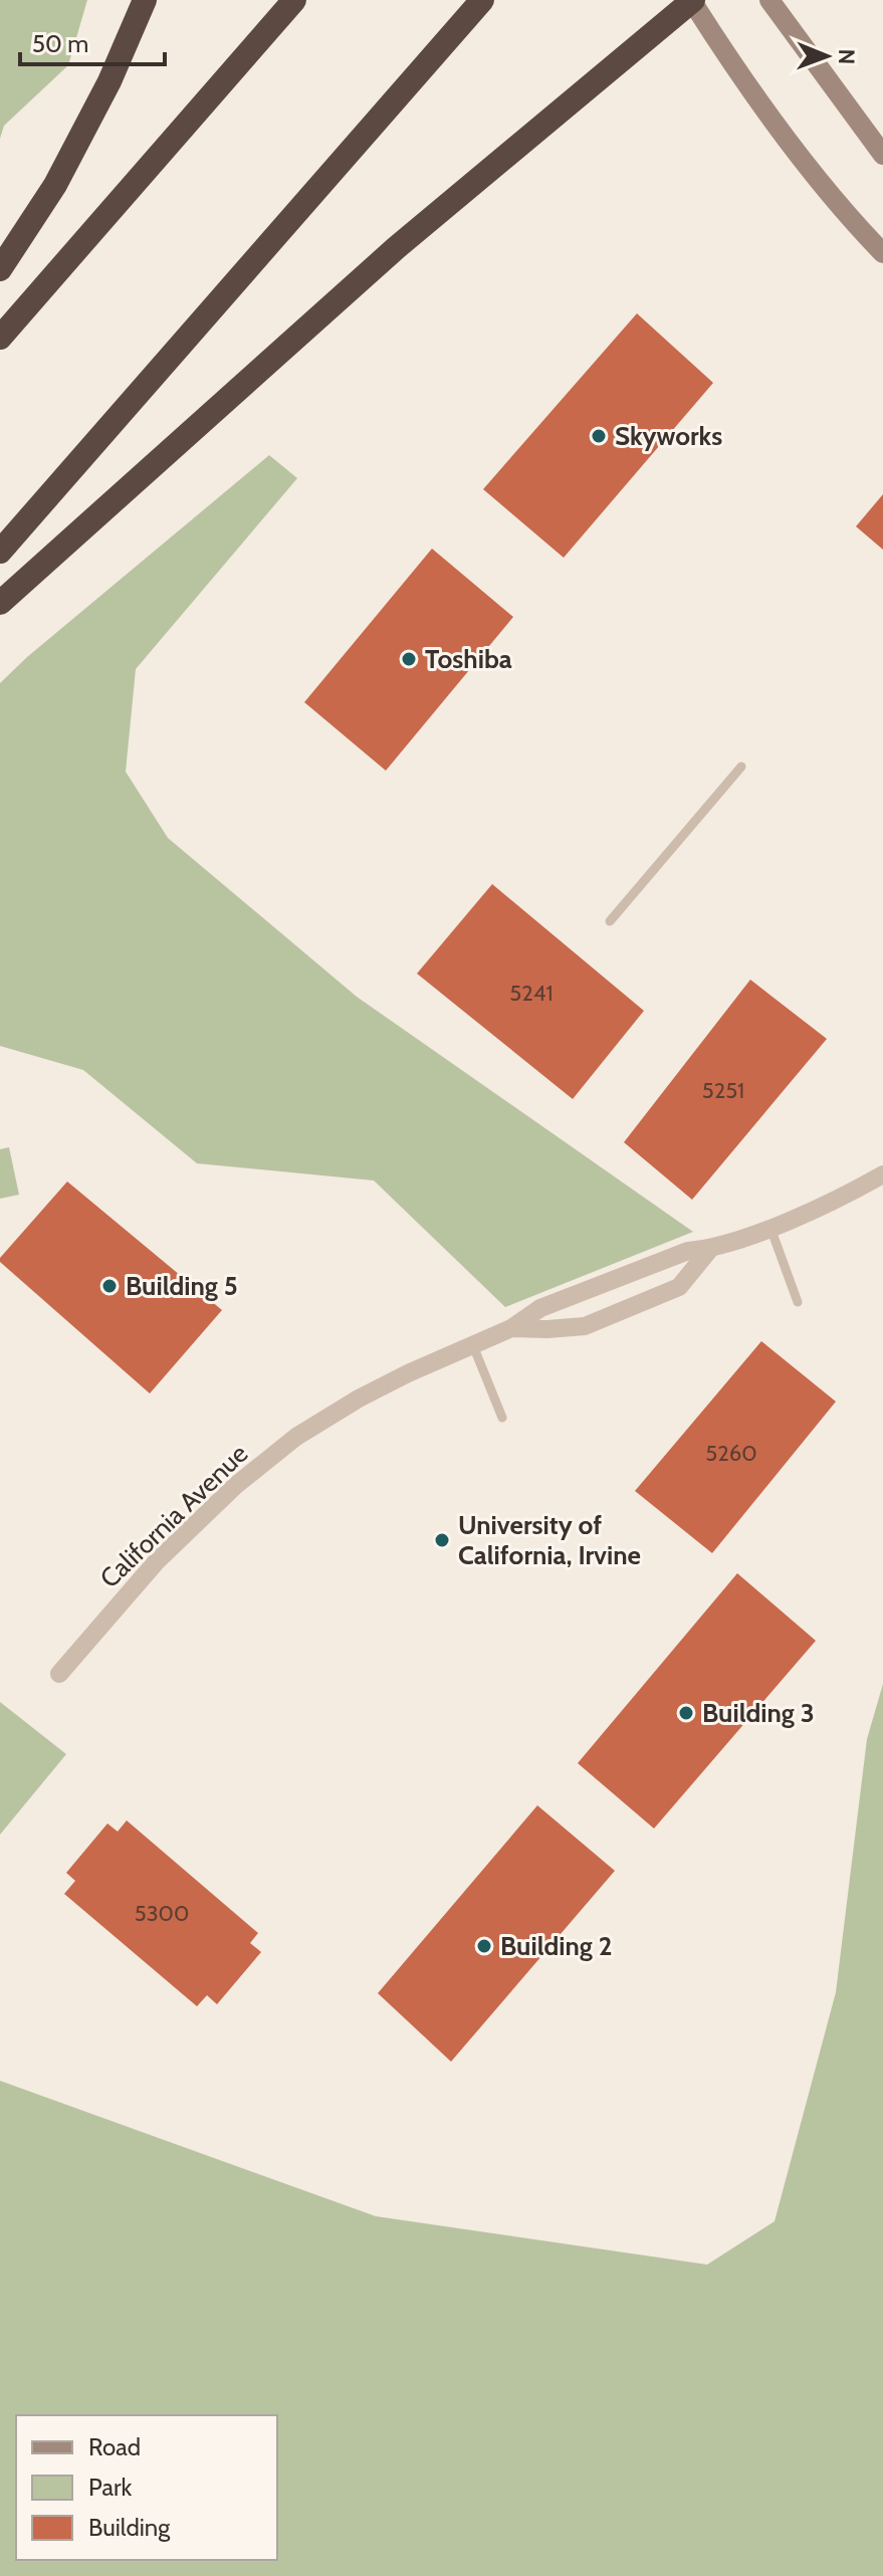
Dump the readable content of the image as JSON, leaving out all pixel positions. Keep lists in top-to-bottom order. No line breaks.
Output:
{"streets":{"street":["California Avenue"]},"places":["Skyworks","Toshiba","Building 5","University of California, Irvine","Building 3","Building 2"],"house_numbers":["5241","5251","5260","5300"],"legend":["Road","Park","Building"],"scale_bar":"50 m","north":"right"}
